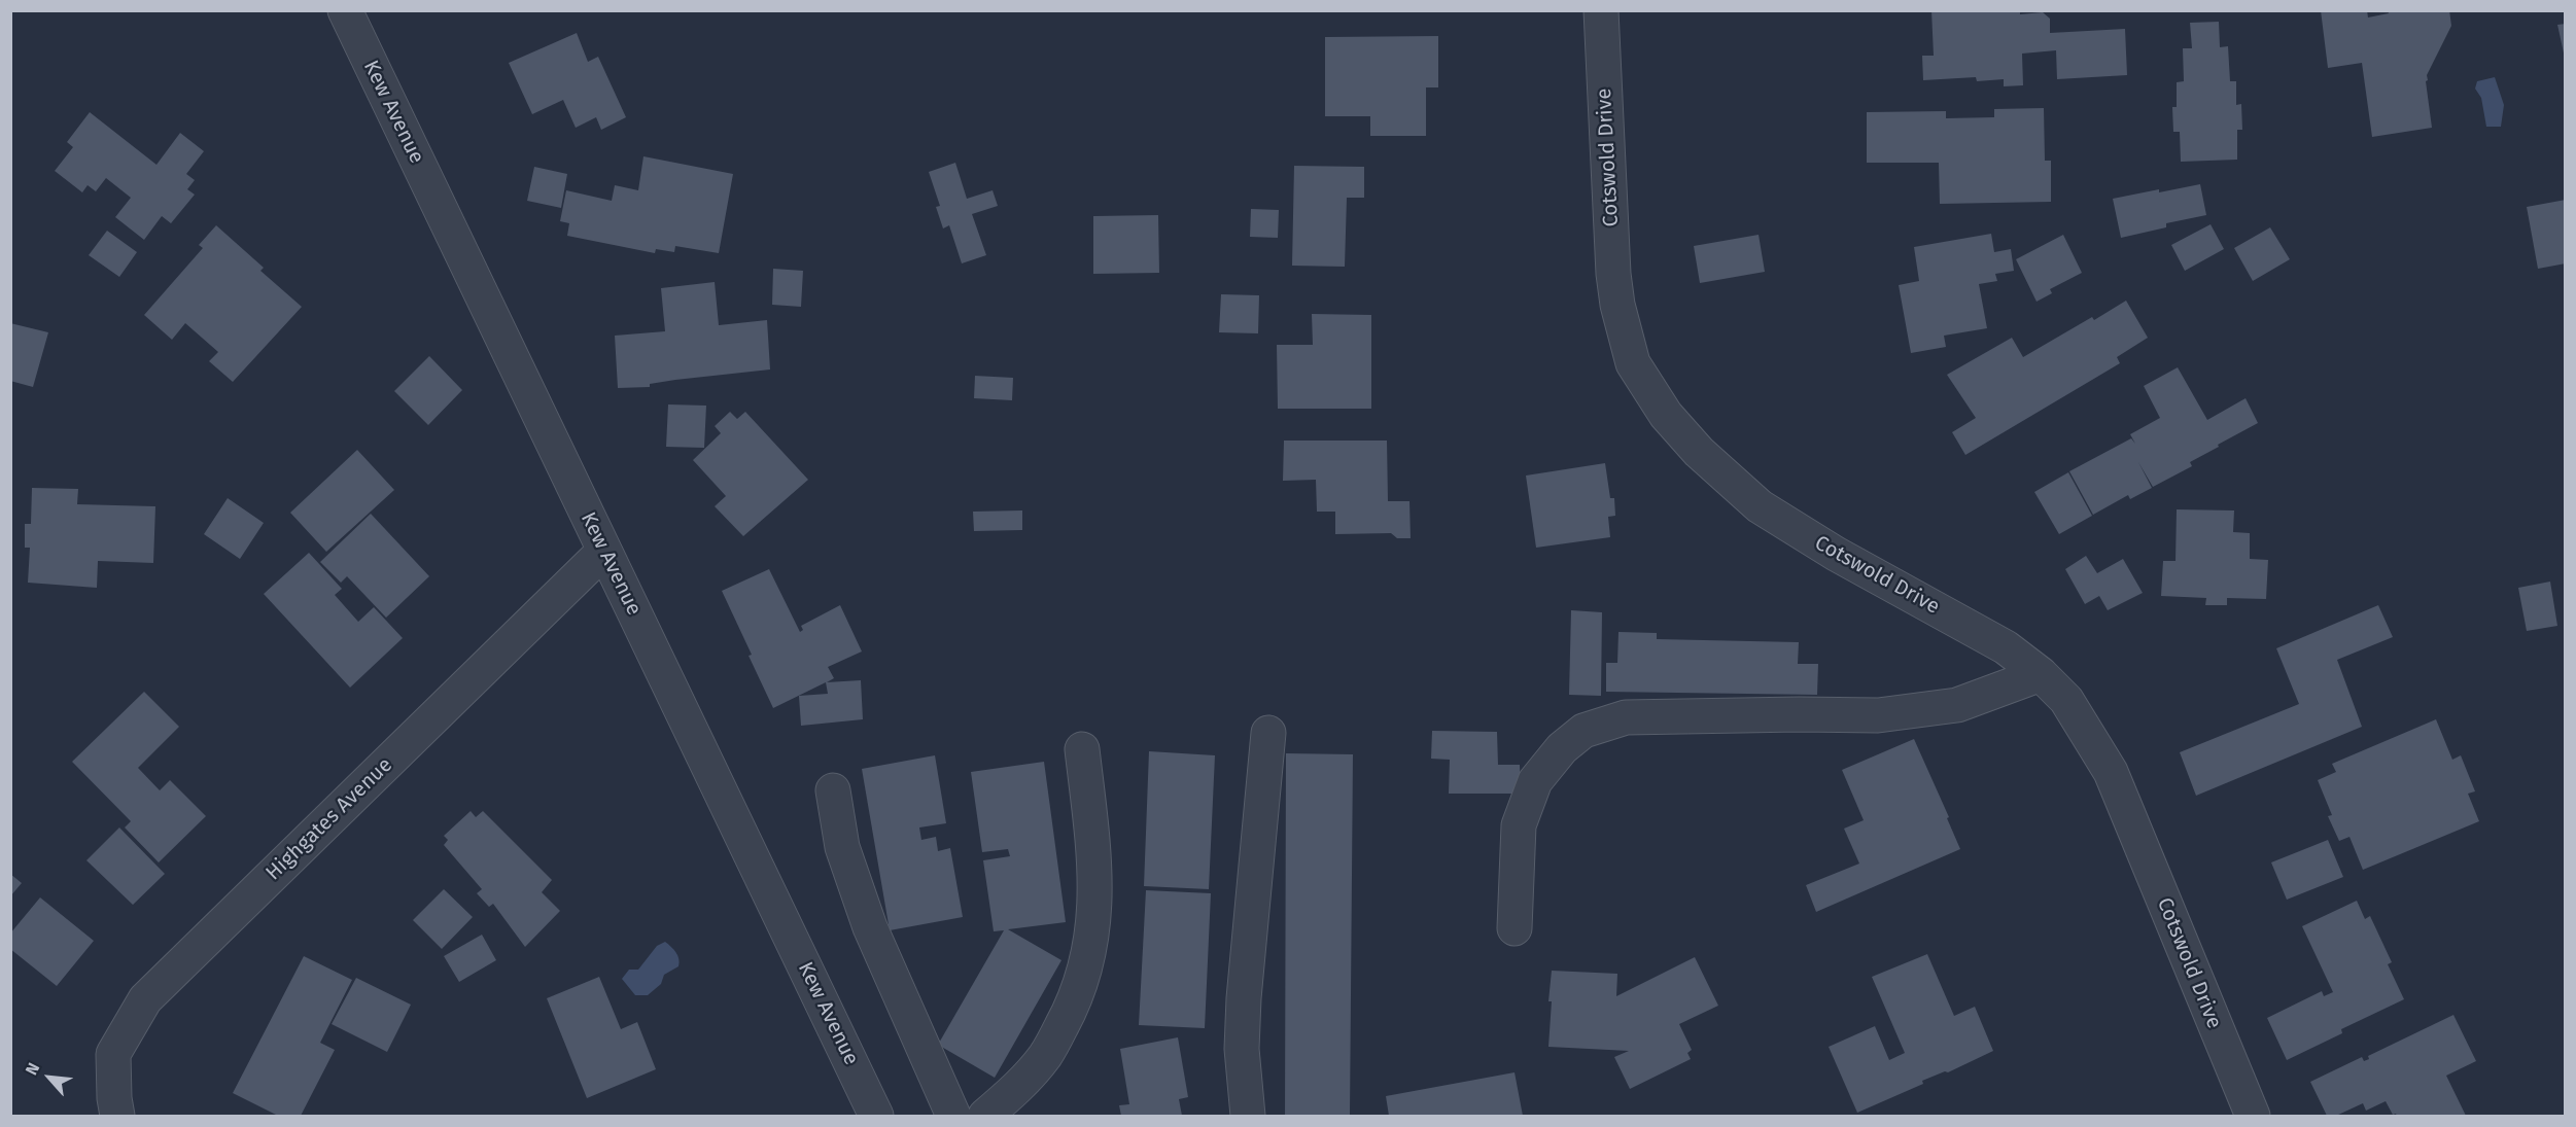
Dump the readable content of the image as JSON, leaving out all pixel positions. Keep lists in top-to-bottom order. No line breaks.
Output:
{"streets":{"street":["Kew Avenue","Cotswold Drive","Highgates Avenue"]},"crossings":[["Kew Avenue","Highgates Avenue"]],"north":"top left"}
